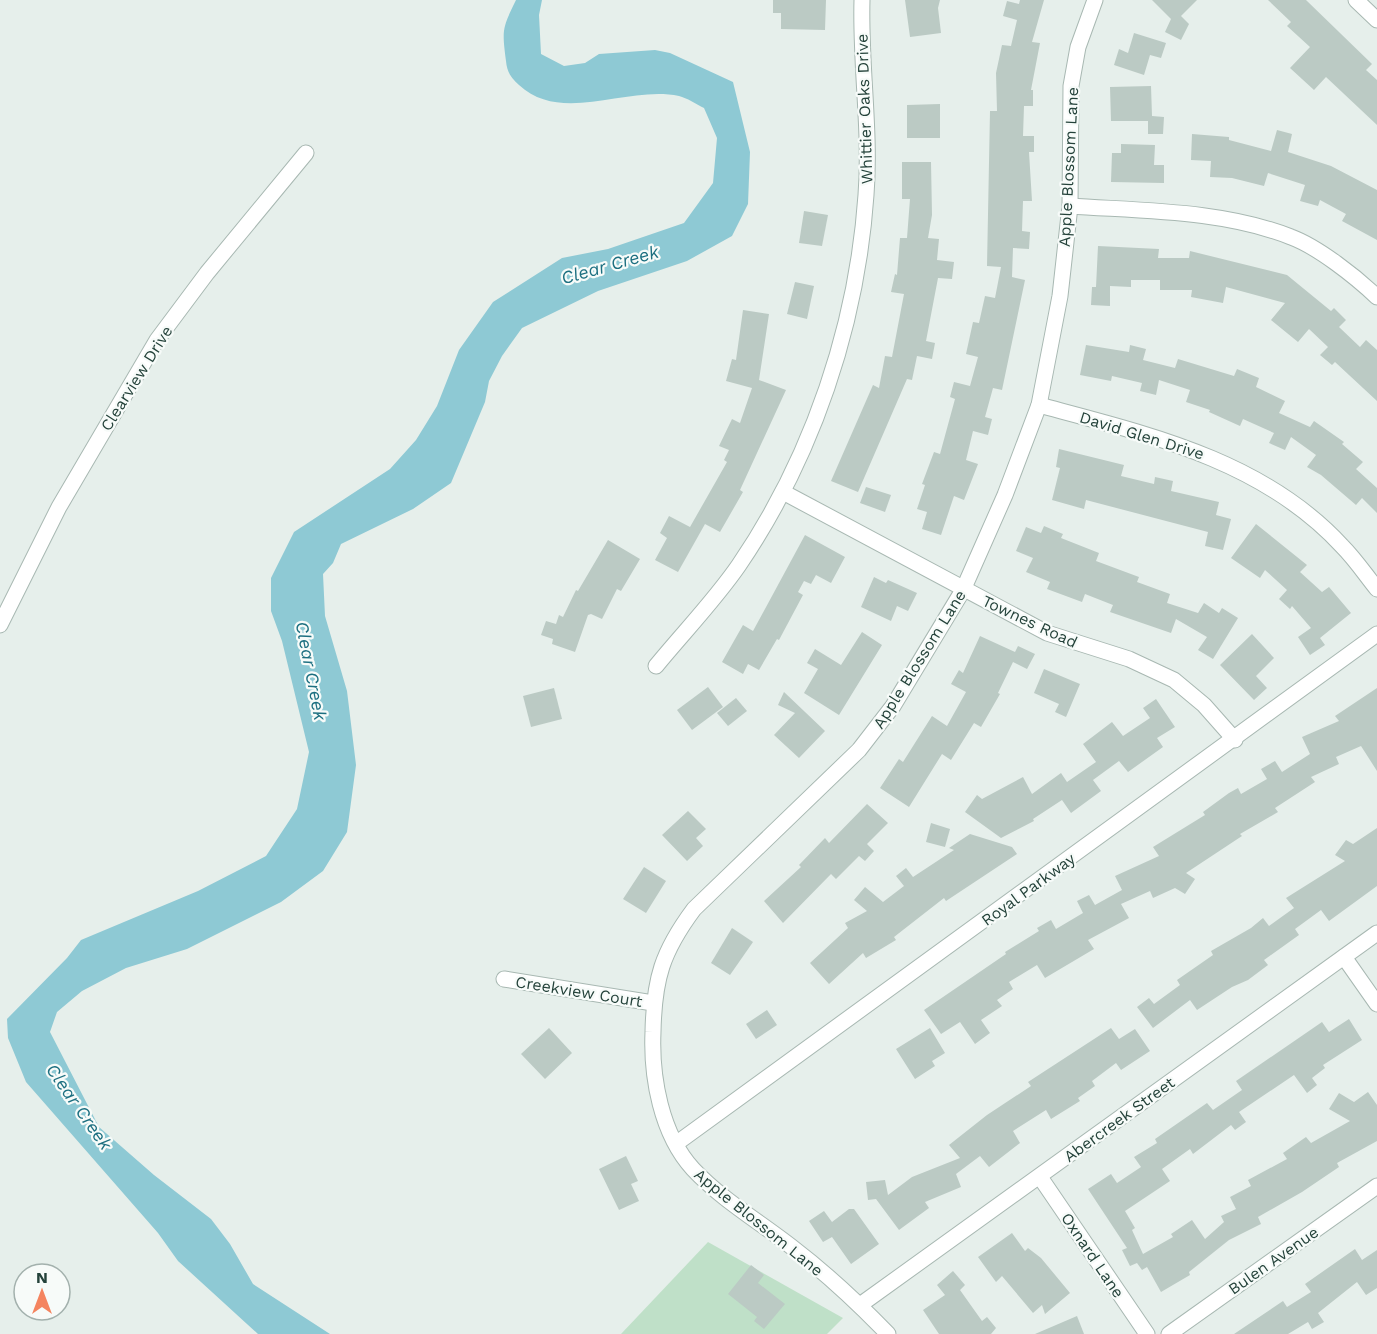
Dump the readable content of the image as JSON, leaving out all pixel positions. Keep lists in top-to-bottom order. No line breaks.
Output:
{"streets":{"street":["Whittier Oaks Drive","Apple Blossom Lane","Clearview Drive","David Glen Drive","Townes Road","Royal Parkway","Creekview Court","Abercreek Street","Oxnard Lane","Bulen Avenue"]},"crossings":[["Whittier Oaks Drive","Townes Road"],["Apple Blossom Lane","David Glen Drive"],["Apple Blossom Lane","Townes Road"],["Apple Blossom Lane","Royal Parkway"],["Apple Blossom Lane","Creekview Court"],["Apple Blossom Lane","Abercreek Street"],["Townes Road","Royal Parkway"],["Abercreek Street","Oxnard Lane"]],"water":["Clear Creek"],"north":"top"}
